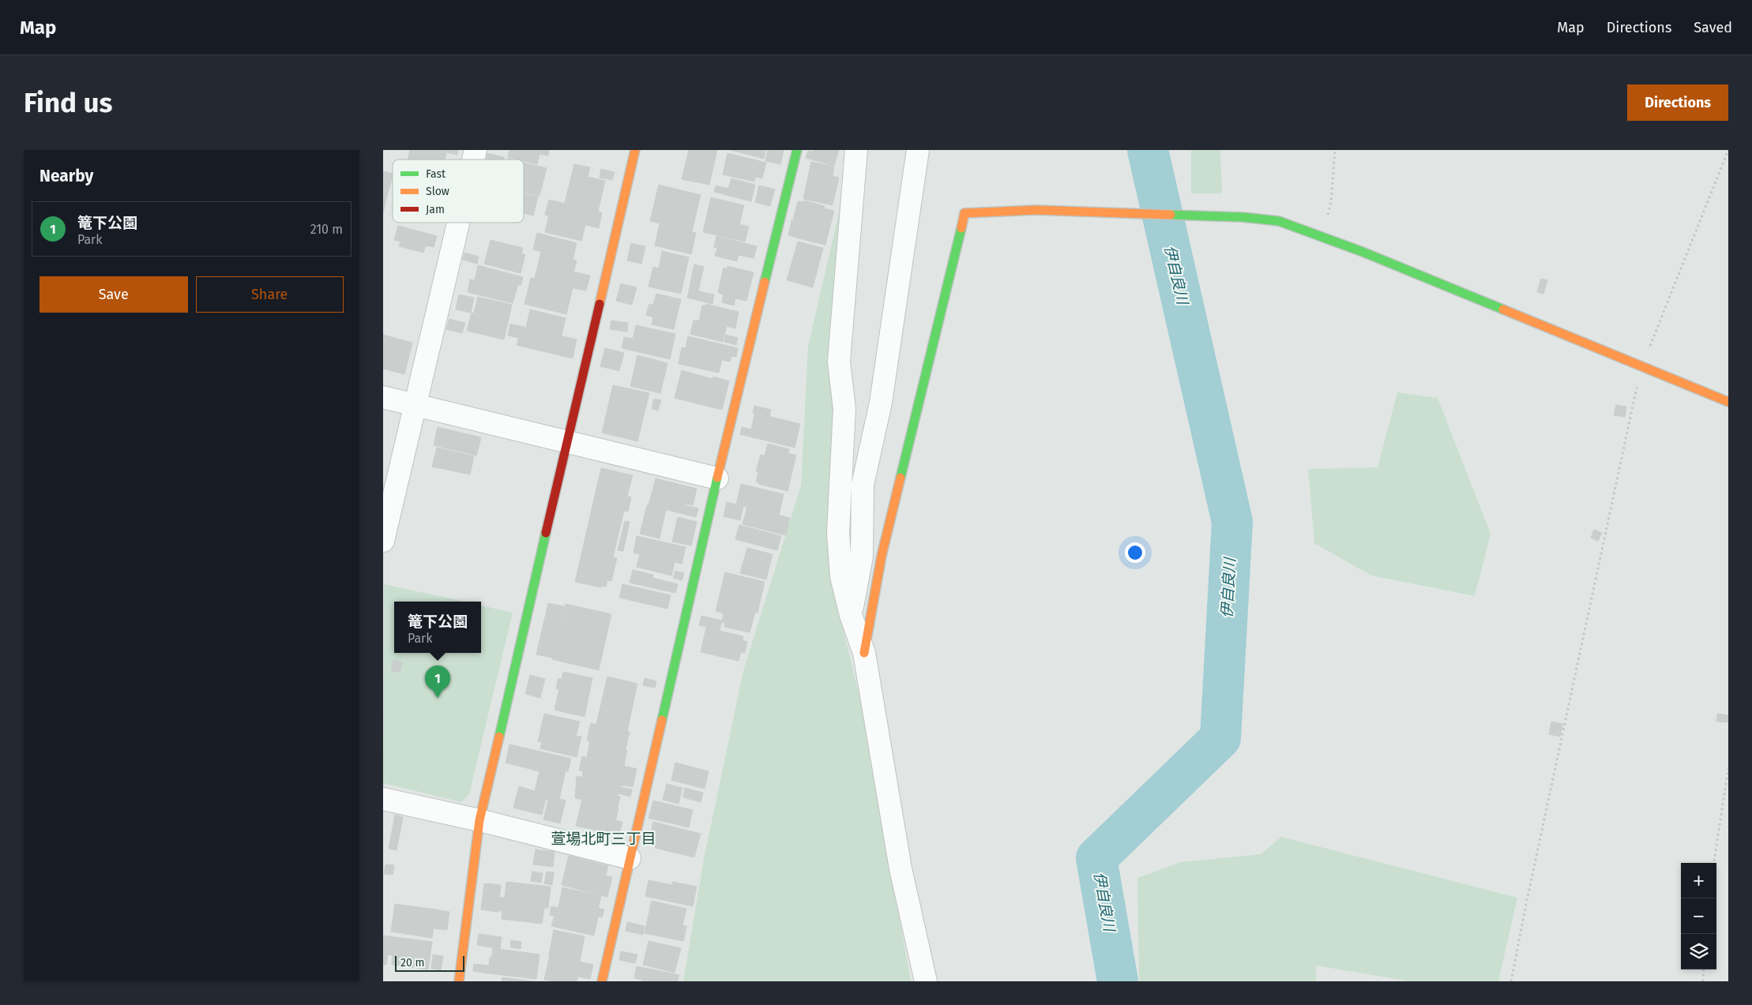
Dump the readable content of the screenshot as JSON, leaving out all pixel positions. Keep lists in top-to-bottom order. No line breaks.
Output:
{"districts":["萱場北町三丁目"],"water":["伊自良川"],"legend":["Fast","Slow","Jam"],"scale_bar":"20 m","page":{"header":"Map","nav":["Map","Directions","Saved"],"buttons":["Directions",["Save","Share"]],"title":"Find us","heading":"Nearby","list":[{"mark":"1","name":"篭下公園","note":"Park","value":"210 m"}],"popup":["篭下公園","Park"],"pins":"1","map_buttons":["+","−"],"scale":"20 m"}}
